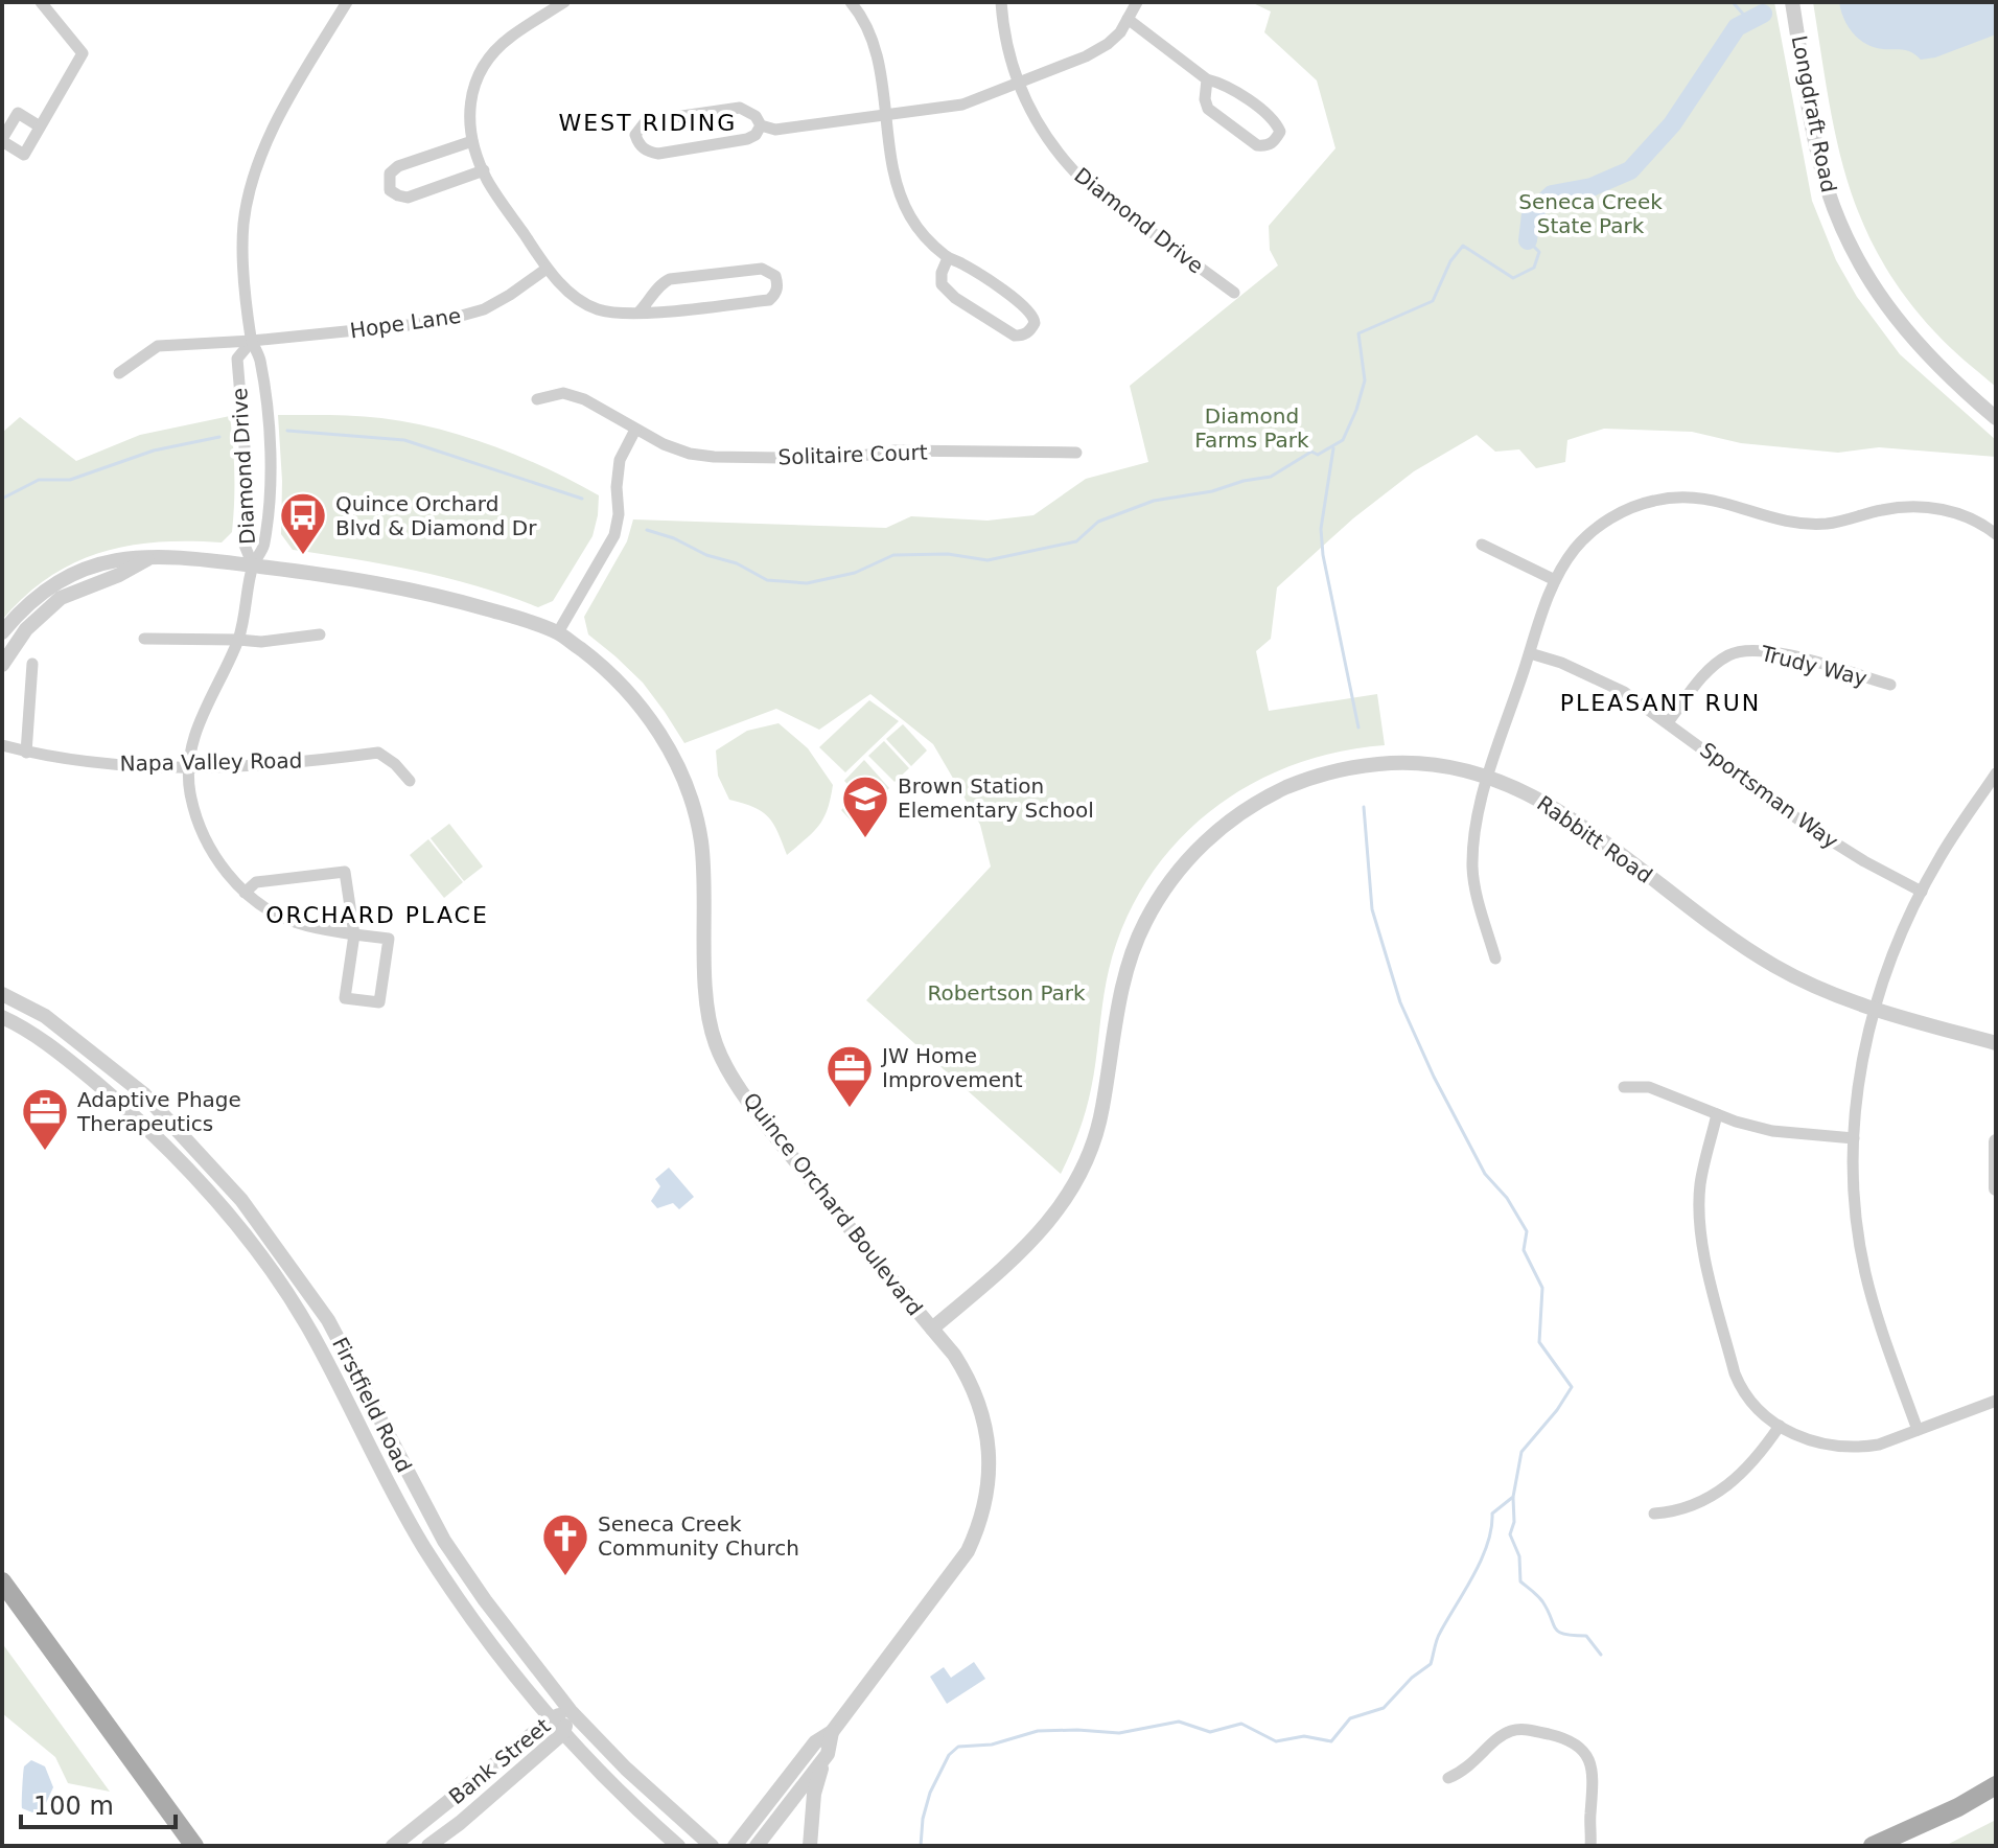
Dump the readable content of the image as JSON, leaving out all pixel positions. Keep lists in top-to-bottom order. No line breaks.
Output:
{"streets":{"street":["Longdraft Road","Diamond Drive","Hope Lane","Solitaire Court","Trudy Way","Napa Valley Road","Sportsman Way","Rabbitt Road","Quince Orchard Boulevard","Firstfield Road","Bank Street"]},"crossings":[["Diamond Drive","Hope Lane"],["Diamond Drive","Quince Orchard Boulevard"],["Trudy Way","Sportsman Way"],["Rabbitt Road","Quince Orchard Boulevard"],["Firstfield Road","Bank Street"]],"districts":["WEST RIDING","PLEASANT RUN","ORCHARD PLACE"],"parks":["Seneca Creek State Park","Diamond Farms Park","Robertson Park"],"places":{"bus stop":["Quince Orchard Blvd & Diamond Dr"],"school or university":["Brown Station Elementary School"],"office":["JW Home Improvement","Adaptive Phage Therapeutics"],"church":["Seneca Creek Community Church"]},"scale_bar":"100 m"}
